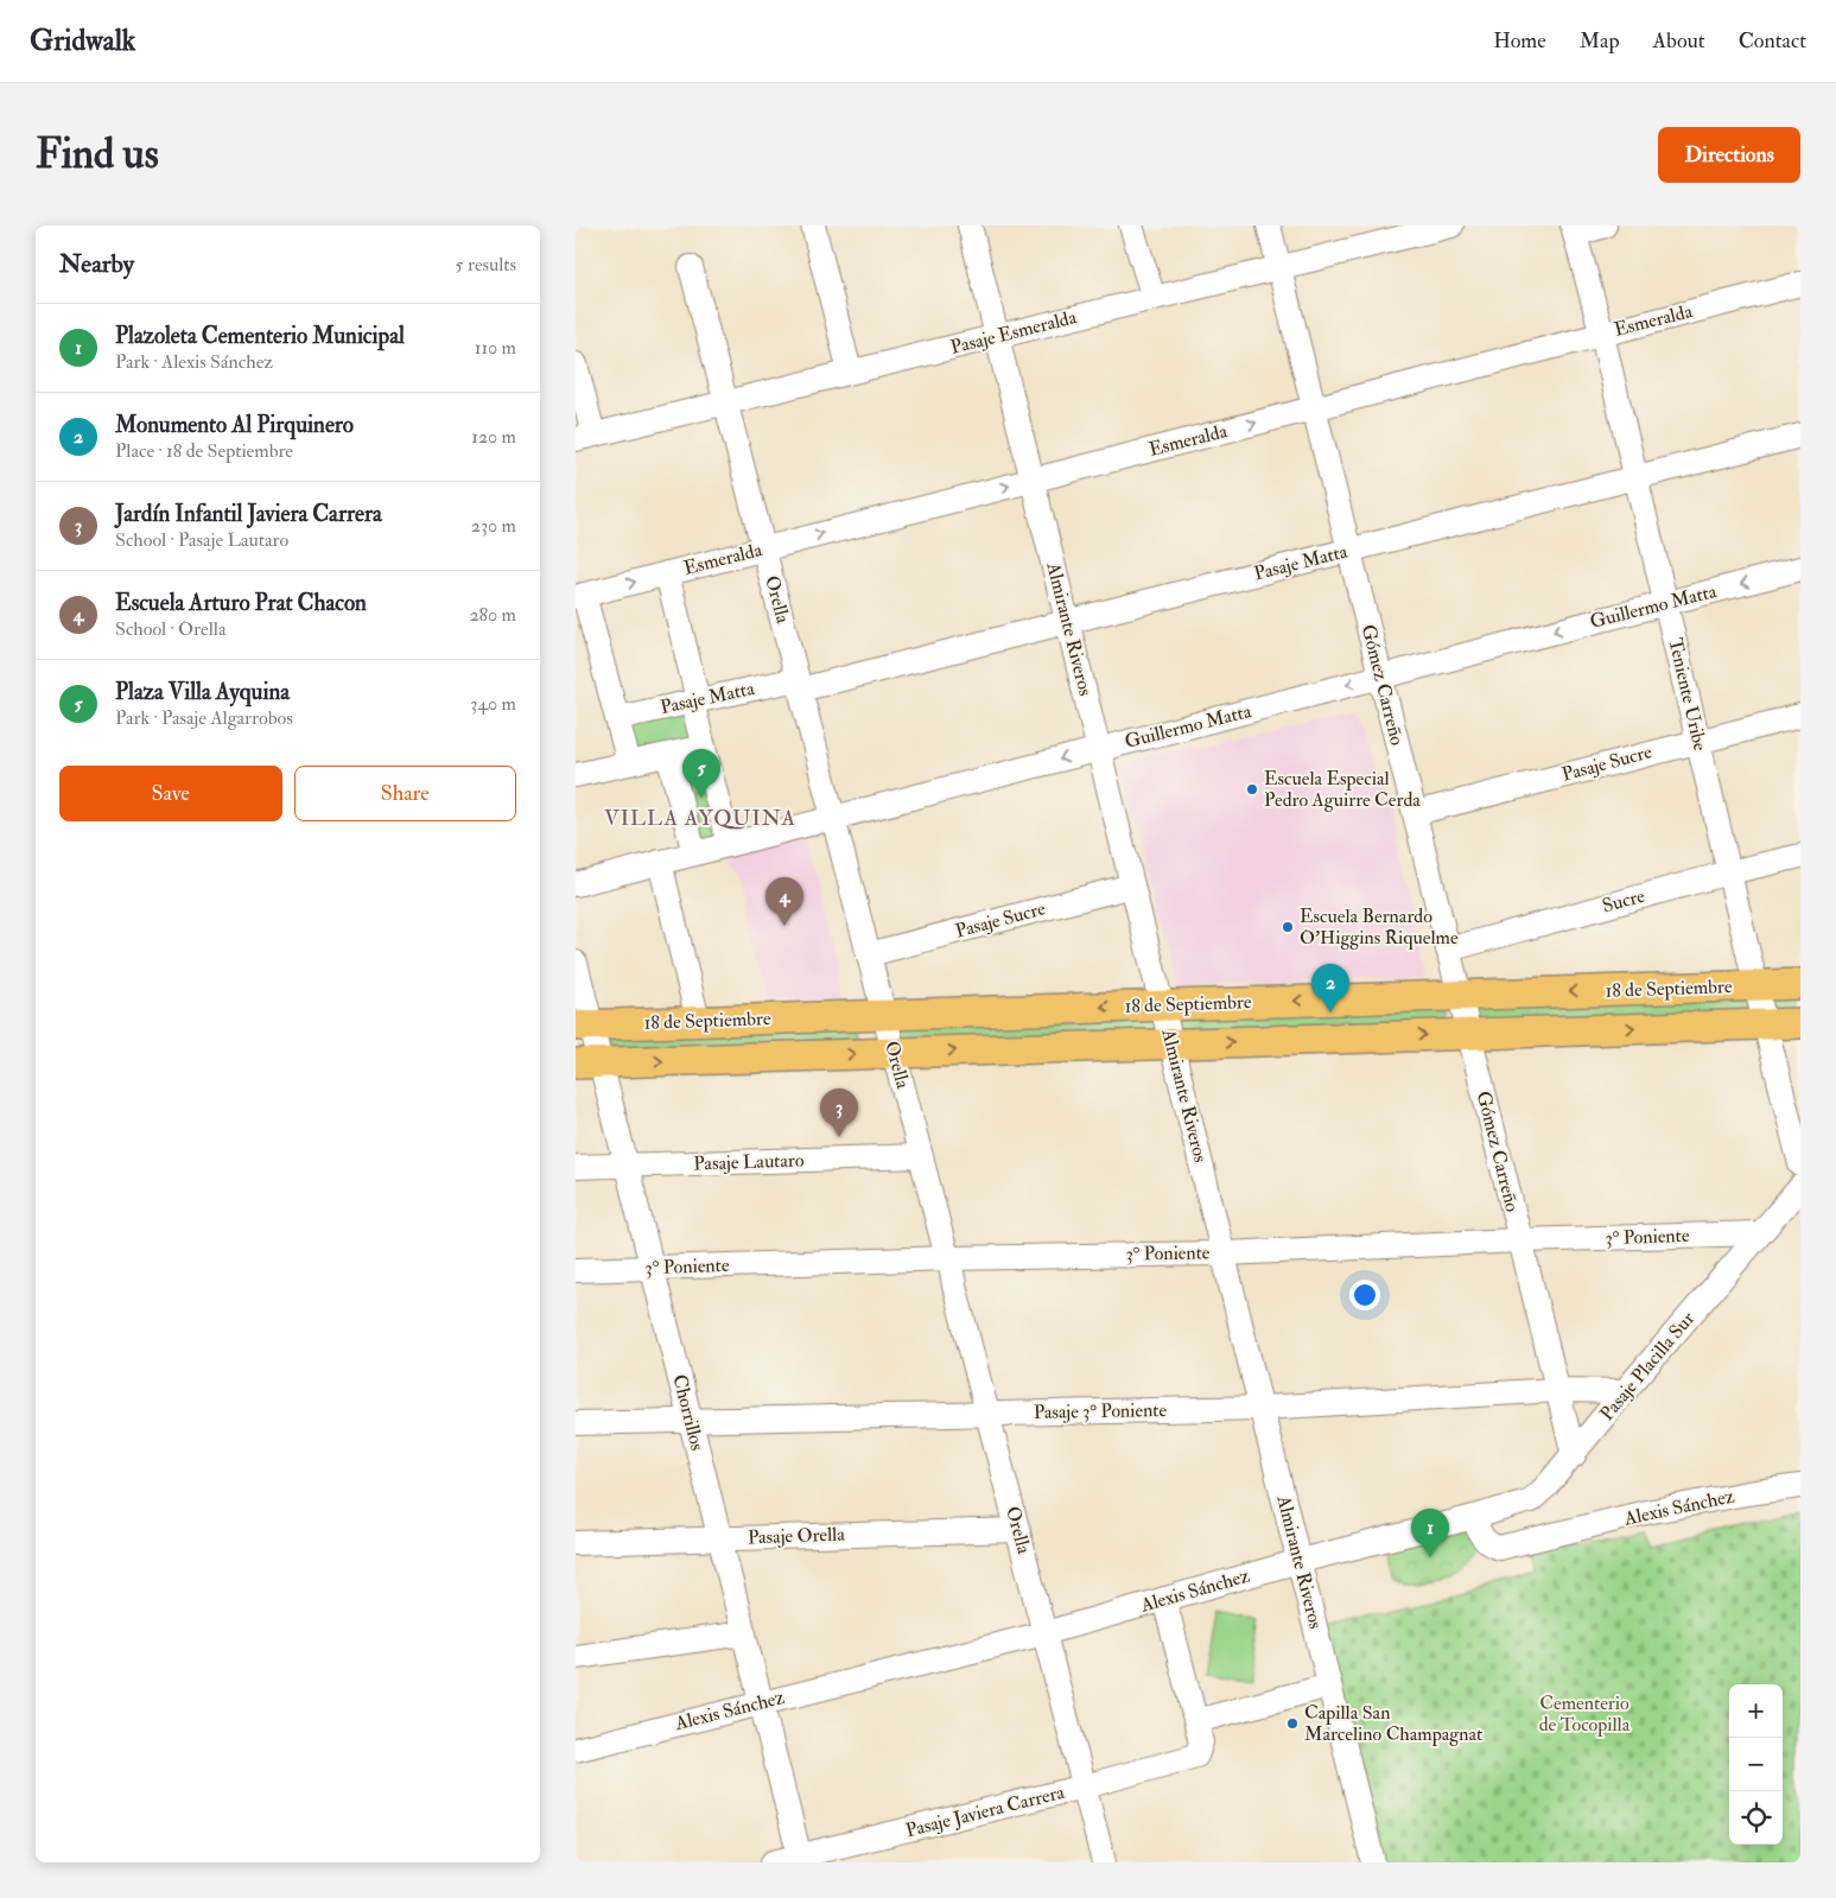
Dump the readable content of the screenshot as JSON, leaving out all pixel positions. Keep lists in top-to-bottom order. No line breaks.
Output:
{"streets":{"main road":["18 de Septiembre"],"street":["Esmeralda","Pasaje Esmeralda","Pasaje Matta","Orella","Guillermo Matta","Almirante Riveros","Gómez Carreño","Teniente Uribe","Pasaje Sucre","Sucre","Pasaje Lautaro","3° Poniente","Pasaje Placilla Sur","Pasaje 3° Poniente","Chorrillos","Alexis Sánchez","Pasaje Orella","Pasaje Javiera Carrera"]},"crossings":[["Esmeralda","Orella"],["Esmeralda","Almirante Riveros"],["Esmeralda","Gómez Carreño"],["Esmeralda","Teniente Uribe"],["Pasaje Esmeralda","Orella"],["Pasaje Esmeralda","Almirante Riveros"],["Pasaje Esmeralda","Gómez Carreño"],["Pasaje Matta","Orella"],["Pasaje Matta","Almirante Riveros"],["Pasaje Matta","Gómez Carreño"],["Pasaje Matta","Teniente Uribe"],["Orella","Guillermo Matta"],["Orella","Pasaje Sucre"],["Orella","18 de Septiembre"],["Orella","Pasaje Lautaro"],["Orella","3° Poniente"],["Orella","Pasaje 3° Poniente"],["Orella","Alexis Sánchez"],["Orella","Pasaje Orella"],["Orella","Pasaje Javiera Carrera"],["Guillermo Matta","Almirante Riveros"],["Guillermo Matta","Gómez Carreño"],["Guillermo Matta","Teniente Uribe"],["Almirante Riveros","Pasaje Sucre"],["Almirante Riveros","18 de Septiembre"],["Almirante Riveros","3° Poniente"],["Almirante Riveros","Pasaje 3° Poniente"],["Almirante Riveros","Alexis Sánchez"],["Gómez Carreño","Pasaje Sucre"],["Gómez Carreño","Sucre"],["Gómez Carreño","18 de Septiembre"],["Gómez Carreño","3° Poniente"],["Gómez Carreño","Pasaje Placilla Sur"],["Gómez Carreño","Pasaje 3° Poniente"],["Teniente Uribe","Pasaje Sucre"],["Teniente Uribe","Sucre"],["Teniente Uribe","18 de Septiembre"],["18 de Septiembre","Chorrillos"],["Pasaje Lautaro","Chorrillos"],["3° Poniente","Pasaje Placilla Sur"],["3° Poniente","Chorrillos"],["Pasaje Placilla Sur","Pasaje 3° Poniente"],["Pasaje Placilla Sur","Alexis Sánchez"],["Pasaje 3° Poniente","Chorrillos"],["Chorrillos","Alexis Sánchez"],["Chorrillos","Pasaje Orella"],["Chorrillos","Pasaje Javiera Carrera"]],"one_way":["Esmeralda","Guillermo Matta"],"districts":["VILLA AYQUINA"],"parks":["Cementerio de Tocopilla"],"places":["Escuela Especial Pedro Aguirre Cerda","Escuela Bernardo O'Higgins Riquelme","Capilla San Marcelino Champagnat"],"page":{"header":"Gridwalk","nav":["Home","Map","About","Contact"],"buttons":["Directions",["Save","Share"]],"title":"Find us","heading":["Nearby","5 results"],"list":[{"mark":"1","name":"Plazoleta Cementerio Municipal","note":"Park · Alexis Sánchez","value":"110 m"},{"mark":"2","name":"Monumento Al Pirquinero","note":"Place · 18 de Septiembre","value":"120 m"},{"mark":"3","name":"Jardín Infantil Javiera Carrera","note":"School · Pasaje Lautaro","value":"230 m"},{"mark":"4","name":"Escuela Arturo Prat Chacon","note":"School · Orella","value":"280 m"},{"mark":"5","name":"Plaza Villa Ayquina","note":"Park · Pasaje Algarrobos","value":"340 m"}],"pins":["5","4","2","3","1"],"map_buttons":["+","−"]}}
